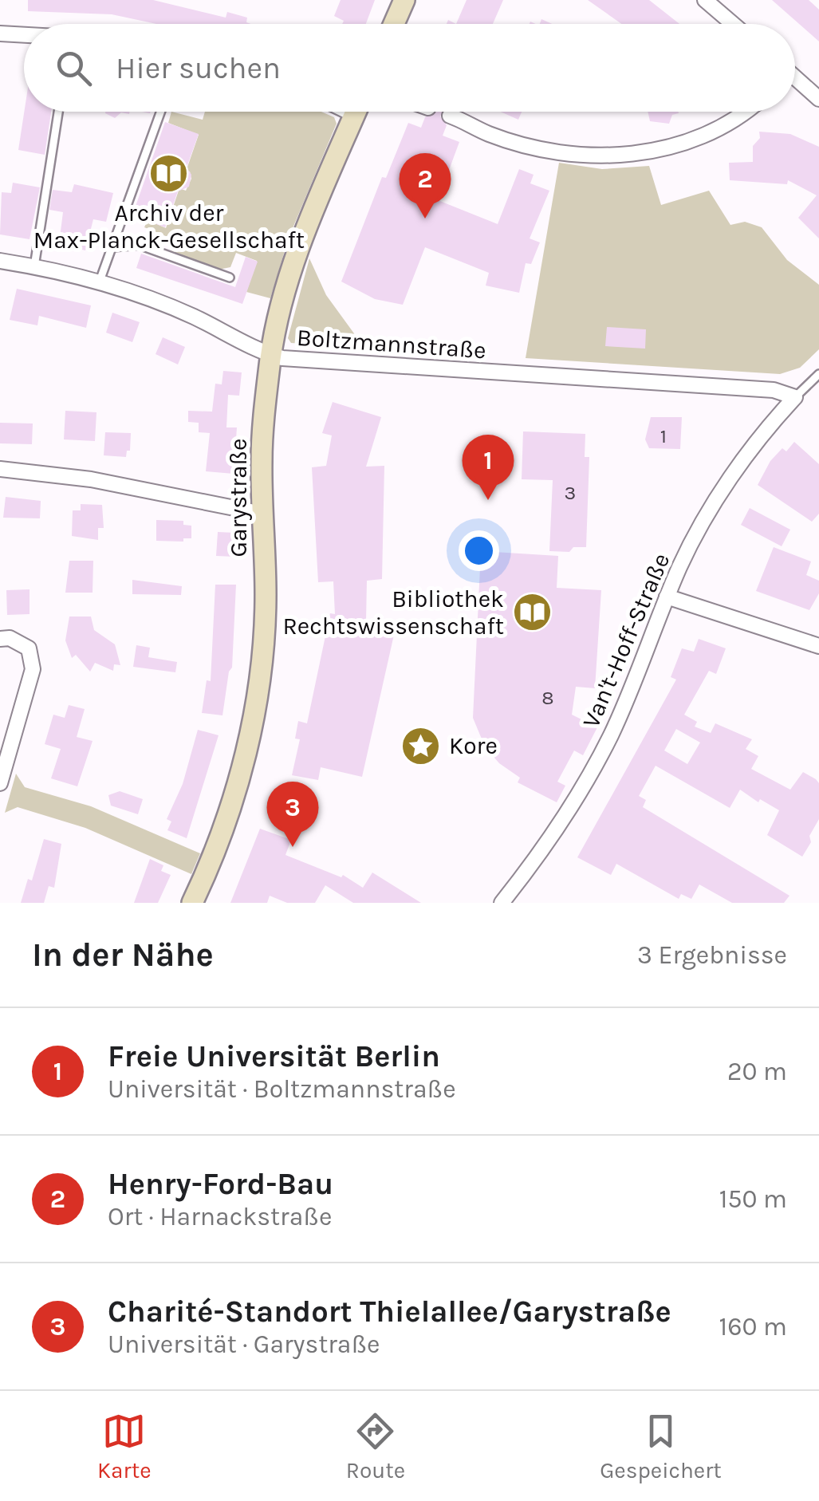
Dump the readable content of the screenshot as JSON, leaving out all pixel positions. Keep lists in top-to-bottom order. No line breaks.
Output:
{"streets":{"street":["Boltzmannstraße","Garystraße","Van't-Hoff-Straße"]},"crossings":[["Boltzmannstraße","Garystraße"],["Boltzmannstraße","Van't-Hoff-Straße"]],"places":{"library":["Archiv der Max-Planck-Gesellschaft","Bibliothek Rechtswissenschaft"],"place":["Kore"]},"house_numbers":["1","3","8"],"page":{"search":"Hier suchen","pins":["2","1","3"],"heading":["In der Nähe","3 Ergebnisse"],"list":[{"mark":"1","name":"Freie Universität Berlin","note":"Universität · Boltzmannstraße","value":"20 m"},{"mark":"2","name":"Henry-Ford-Bau","note":"Ort · Harnackstraße","value":"150 m"},{"mark":"3","name":"Charité-Standort Thielallee/Garystraße","note":"Universität · Garystraße","value":"160 m"}],"nav":["Karte","Route","Gespeichert"]}}
